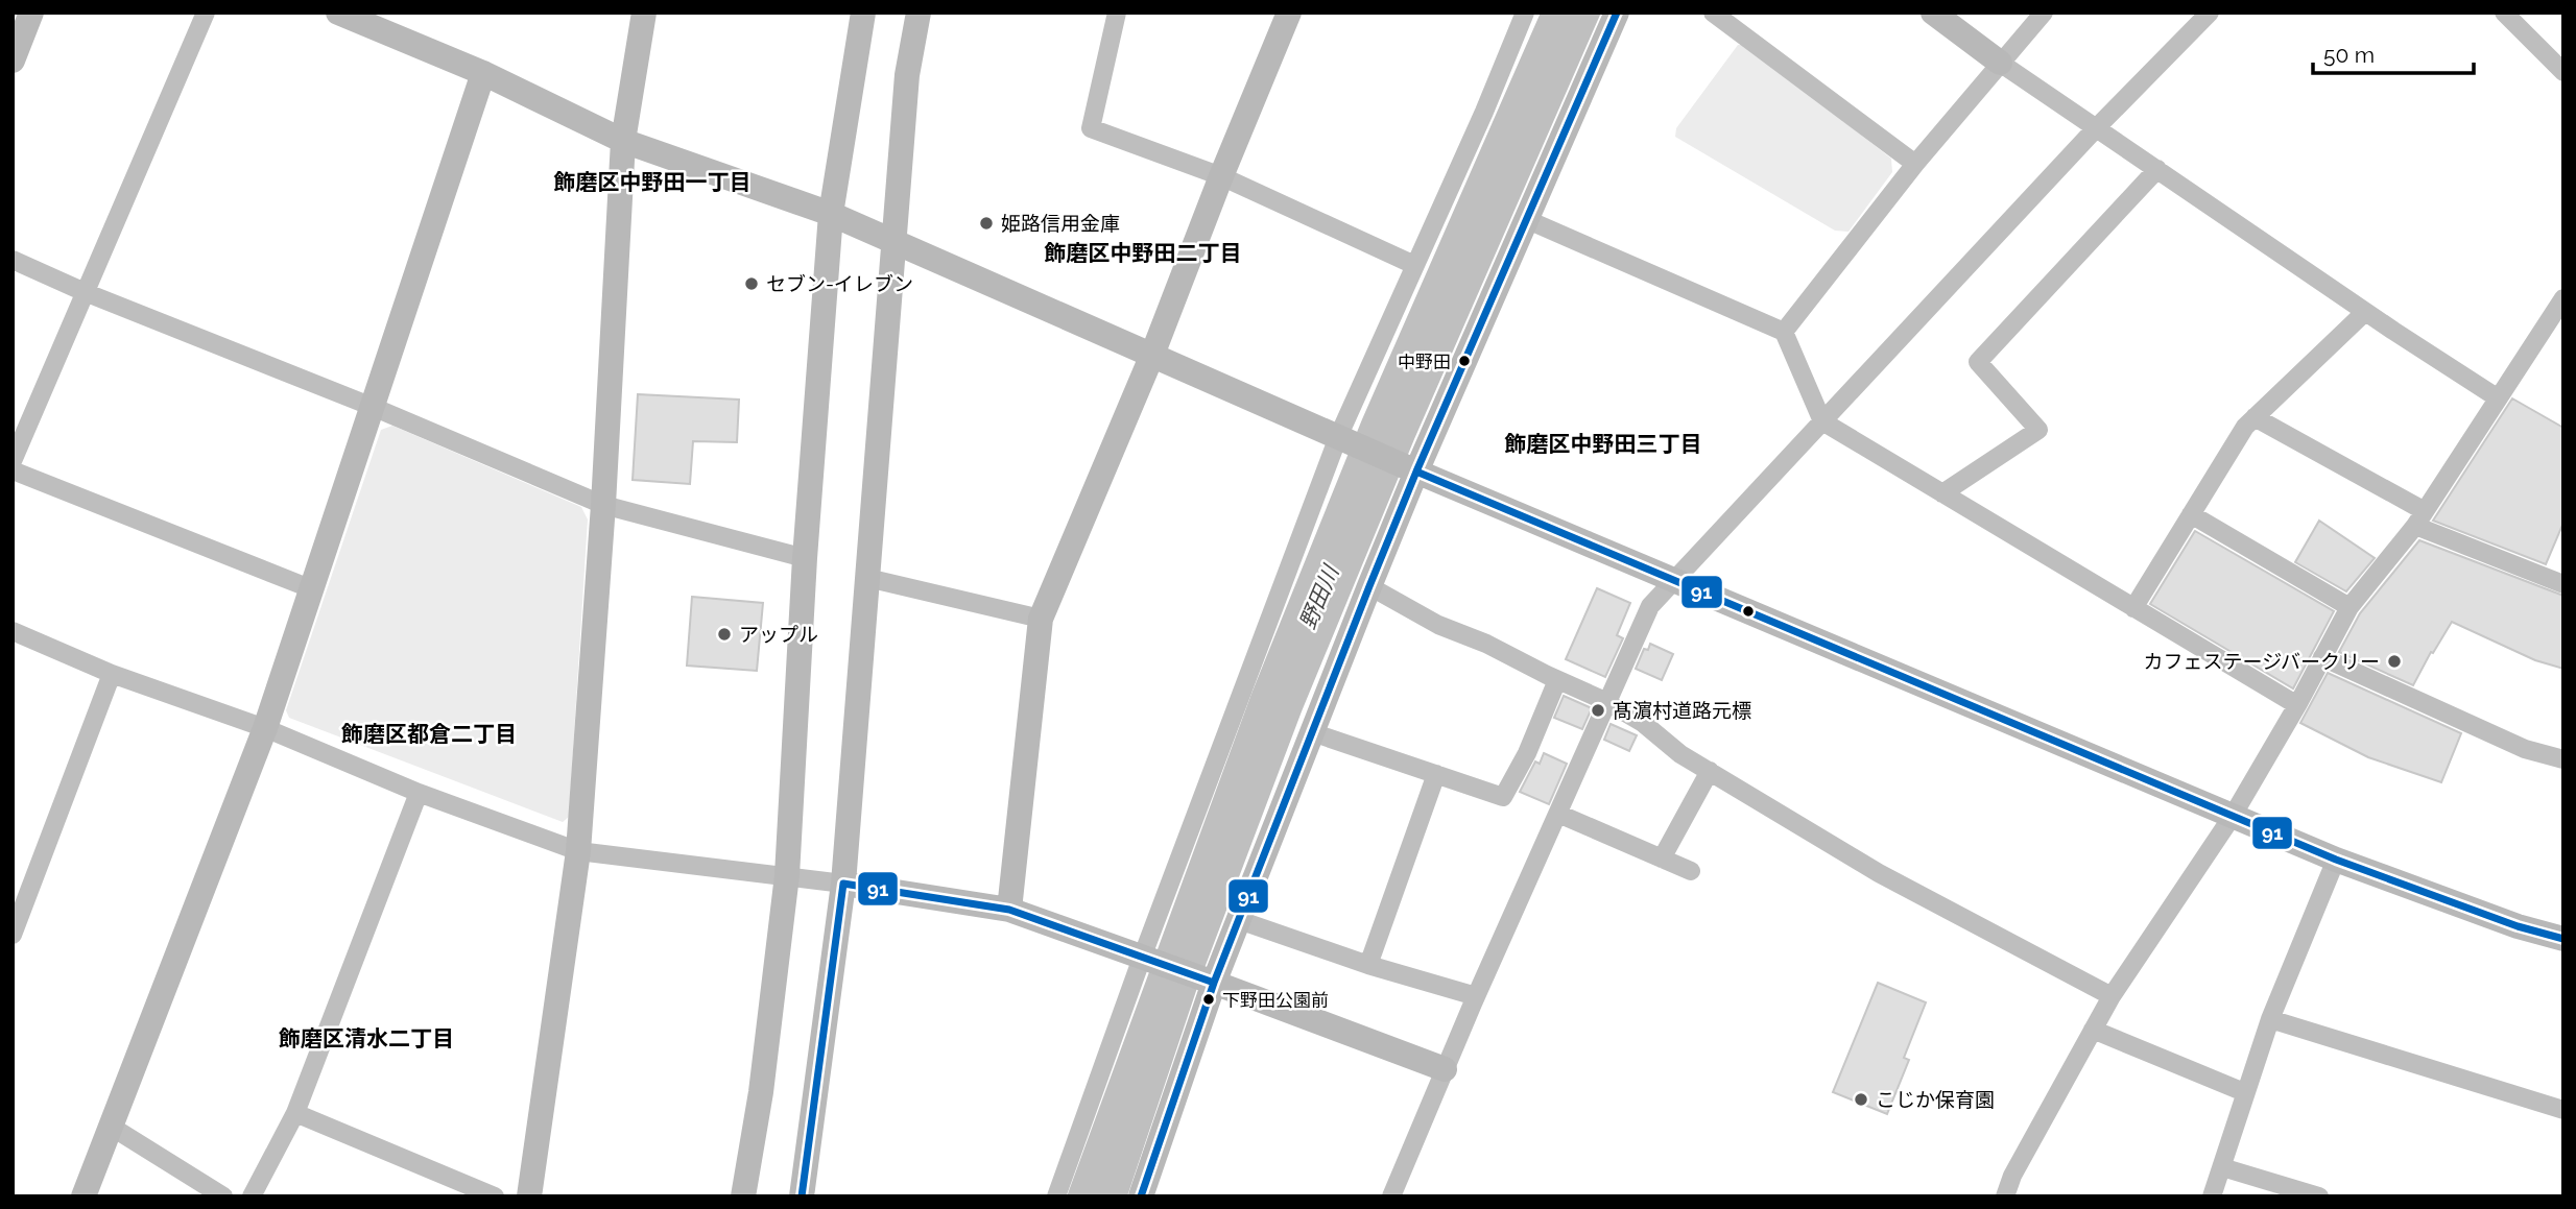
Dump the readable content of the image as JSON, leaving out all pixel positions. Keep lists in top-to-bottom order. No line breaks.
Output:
{"districts":["飾磨区中野田一丁目","飾磨区中野田二丁目","飾磨区中野田三丁目","飾磨区都倉二丁目","飾磨区清水二丁目"],"water":["野田川"],"places":["姫路信用金庫","セブン-イレブン","中野田","アップル","カフェステージバークリー","髙濵村道路元標","下野田公園前","こじか保育園"],"lines":["transit line 91"],"scale_bar":"50 m"}
